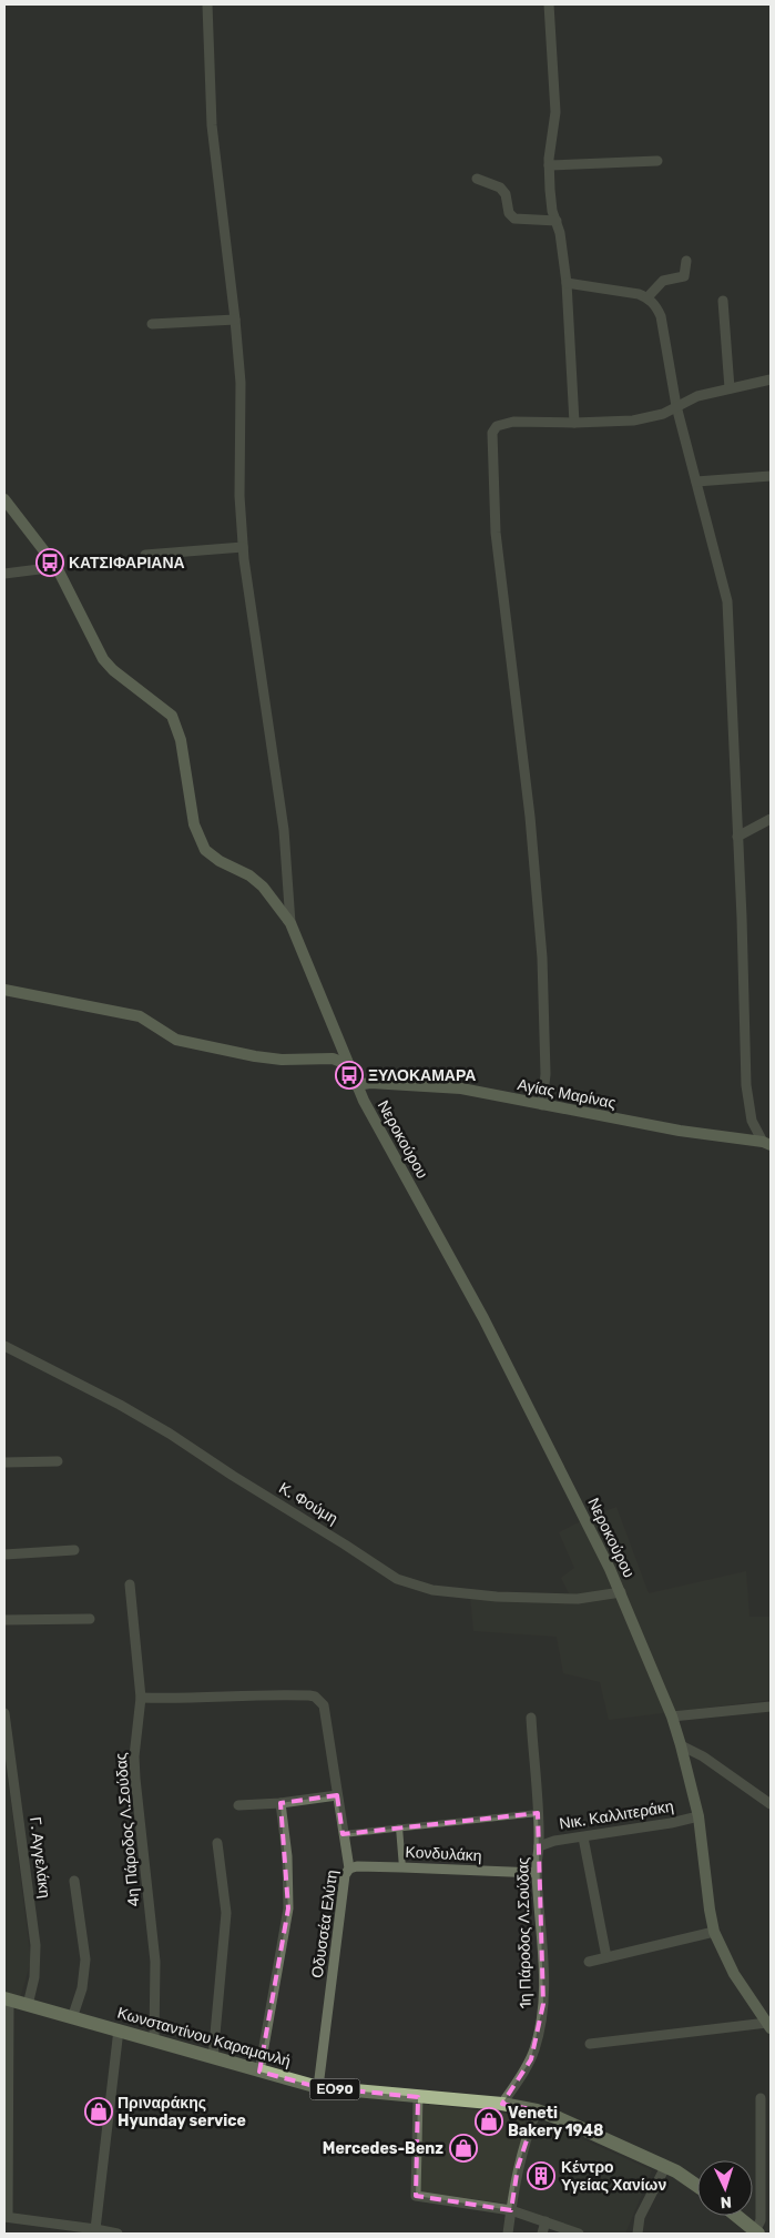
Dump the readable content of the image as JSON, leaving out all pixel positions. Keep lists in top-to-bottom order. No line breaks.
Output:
{"streets":{"main road":["Αγίας Μαρίνας","Νεροκούρου","Κωνσταντίνου Καραμανλή","ΕΟ90"],"street":["Κ. Φούμη","Νικ. Καλλιτεράκη","4η Πάροδος Λ.Σούδας","Κονδυλάκη","Γ. Αγγελάκη","Οδυσσέα Ελύτη","1η Πάροδος Λ.Σούδας"]},"crossings":[["Αγίας Μαρίνας","Νεροκούρου"],["Νεροκούρου","Κ. Φούμη"],["Νεροκούρου","Νικ. Καλλιτεράκη"],["Νικ. Καλλιτεράκη","1η Πάροδος Λ.Σούδας"],["4η Πάροδος Λ.Σούδας","Οδυσσέα Ελύτη"],["4η Πάροδος Λ.Σούδας","Κωνσταντίνου Καραμανλή"],["Κονδυλάκη","Οδυσσέα Ελύτη"],["Κονδυλάκη","1η Πάροδος Λ.Σούδας"],["Γ. Αγγελάκη","Κωνσταντίνου Καραμανλή"],["Οδυσσέα Ελύτη","Κωνσταντίνου Καραμανλή"],["1η Πάροδος Λ.Σούδας","Κωνσταντίνου Καραμανλή"]],"places":{"bus stop":["ΚΑΤΣΙΦΑΡΙΑΝΑ","ΞΥΛΟΚΑΜΑΡΑ"],"shop":["Πριναράκης Hyunday service","Veneti Bakery 1948","Mercedes-Benz"],"building":["Κέντρο Υγείας Χανίων"]},"north":"bottom"}
